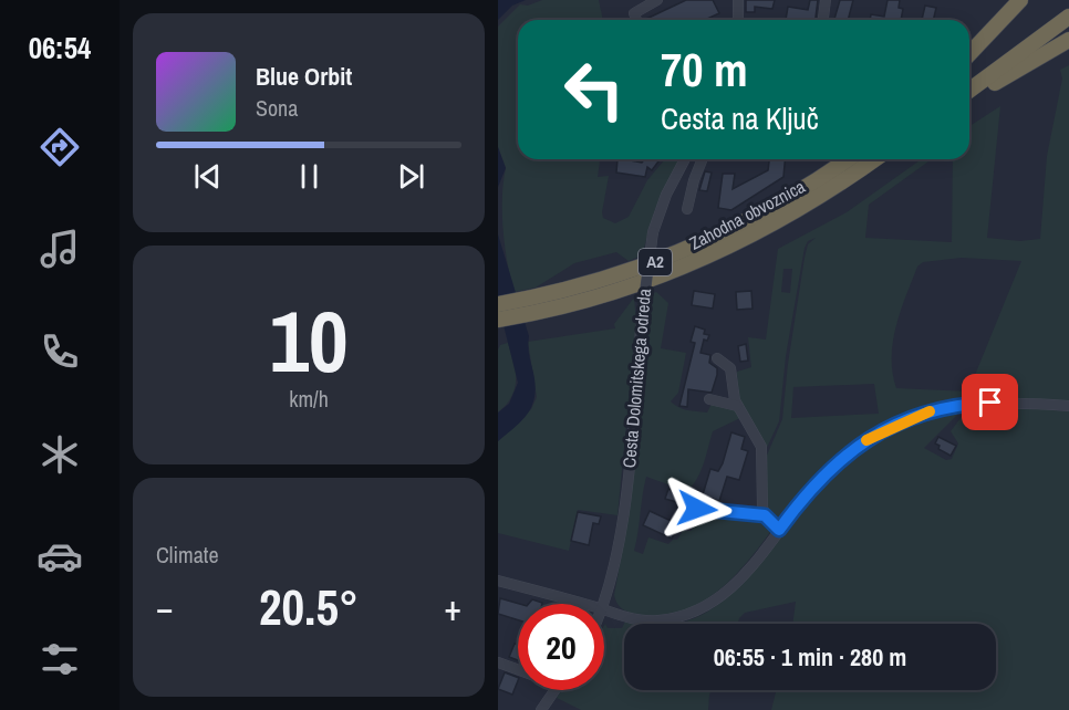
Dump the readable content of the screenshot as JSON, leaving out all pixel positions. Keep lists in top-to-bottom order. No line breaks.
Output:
{"streets":{"highway":["Zahodna obvoznica","A2"],"street":["Cesta Dolomitskega odreda"]},"crossings":[["Zahodna obvoznica","A2"]],"page":{"tabs":"06:54","turn":["70 m","Cesta na Ključ"],"song":["Blue Orbit","Sona"],"tile":[["10","km/h"],"Climate"],"heat":["−","20.5°","+"],"limit":"20","trip":"06:55 · 1 min · 280 m"}}
